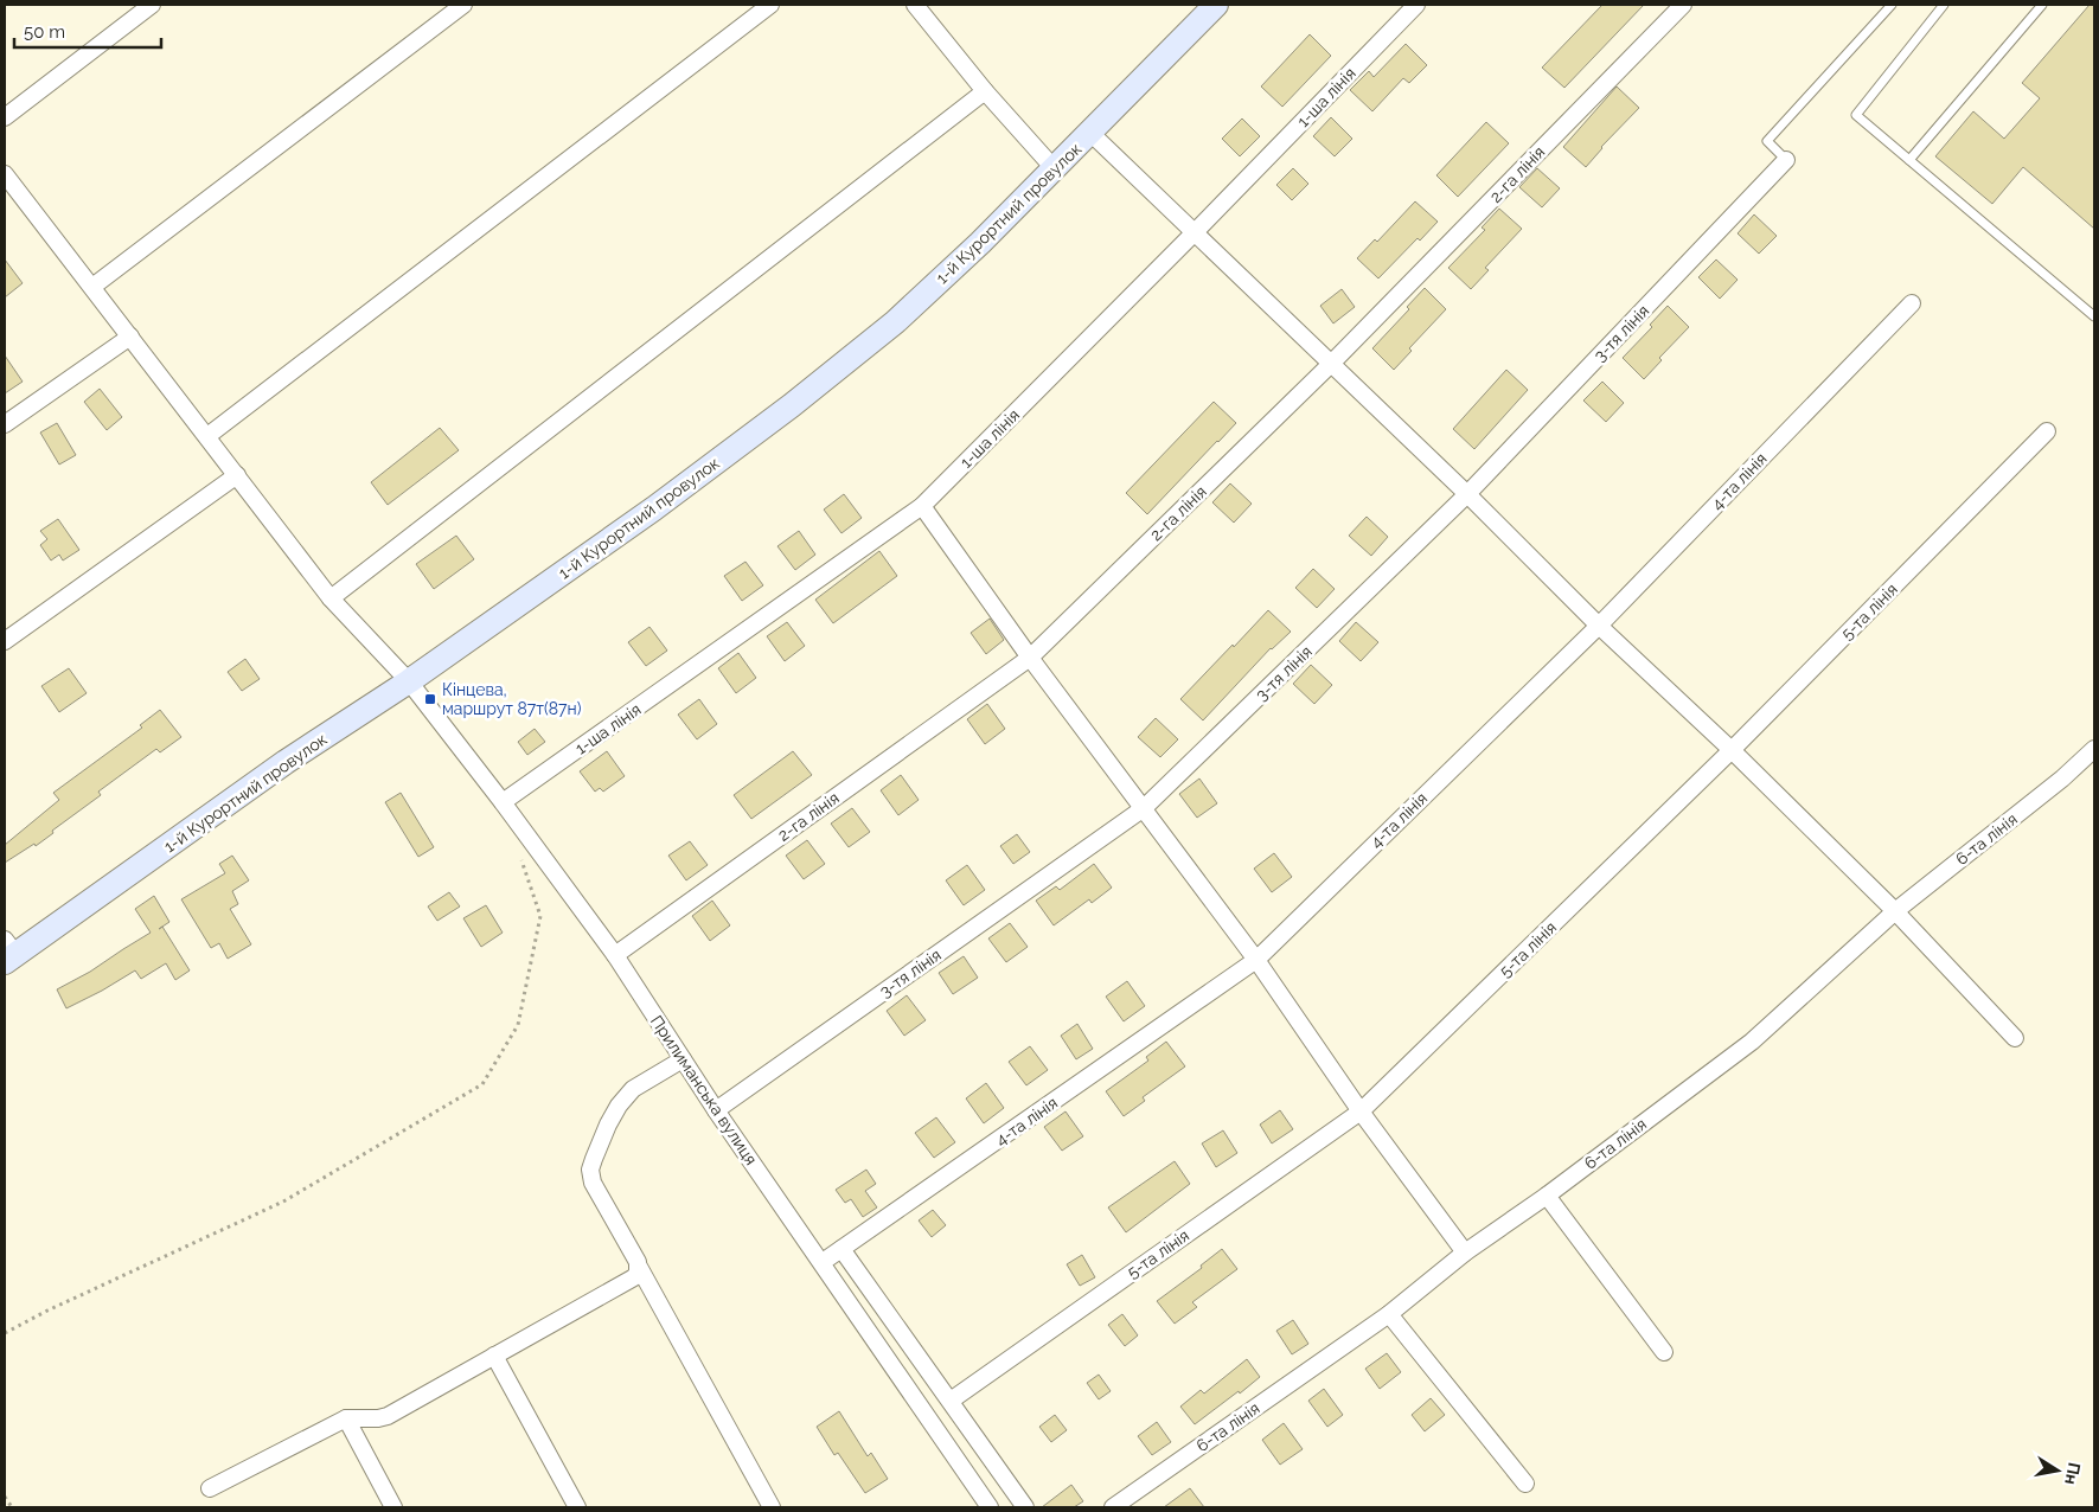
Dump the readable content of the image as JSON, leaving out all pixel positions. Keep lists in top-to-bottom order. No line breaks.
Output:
{"streets":{"street":["1-ша лінія","2-га лінія","1-й Курортний провулок","3-тя лінія","4-та лінія","5-та лінія","6-та лінія","Прилиманська вулиця"]},"crossings":[["1-ша лінія","Прилиманська вулиця"],["2-га лінія","Прилиманська вулиця"],["1-й Курортний провулок","Прилиманська вулиця"],["3-тя лінія","Прилиманська вулиця"],["4-та лінія","Прилиманська вулиця"]],"places":{"transit":["Кінцева, маршрут 87т(87н)"]},"scale_bar":"50 m","north":"right"}
